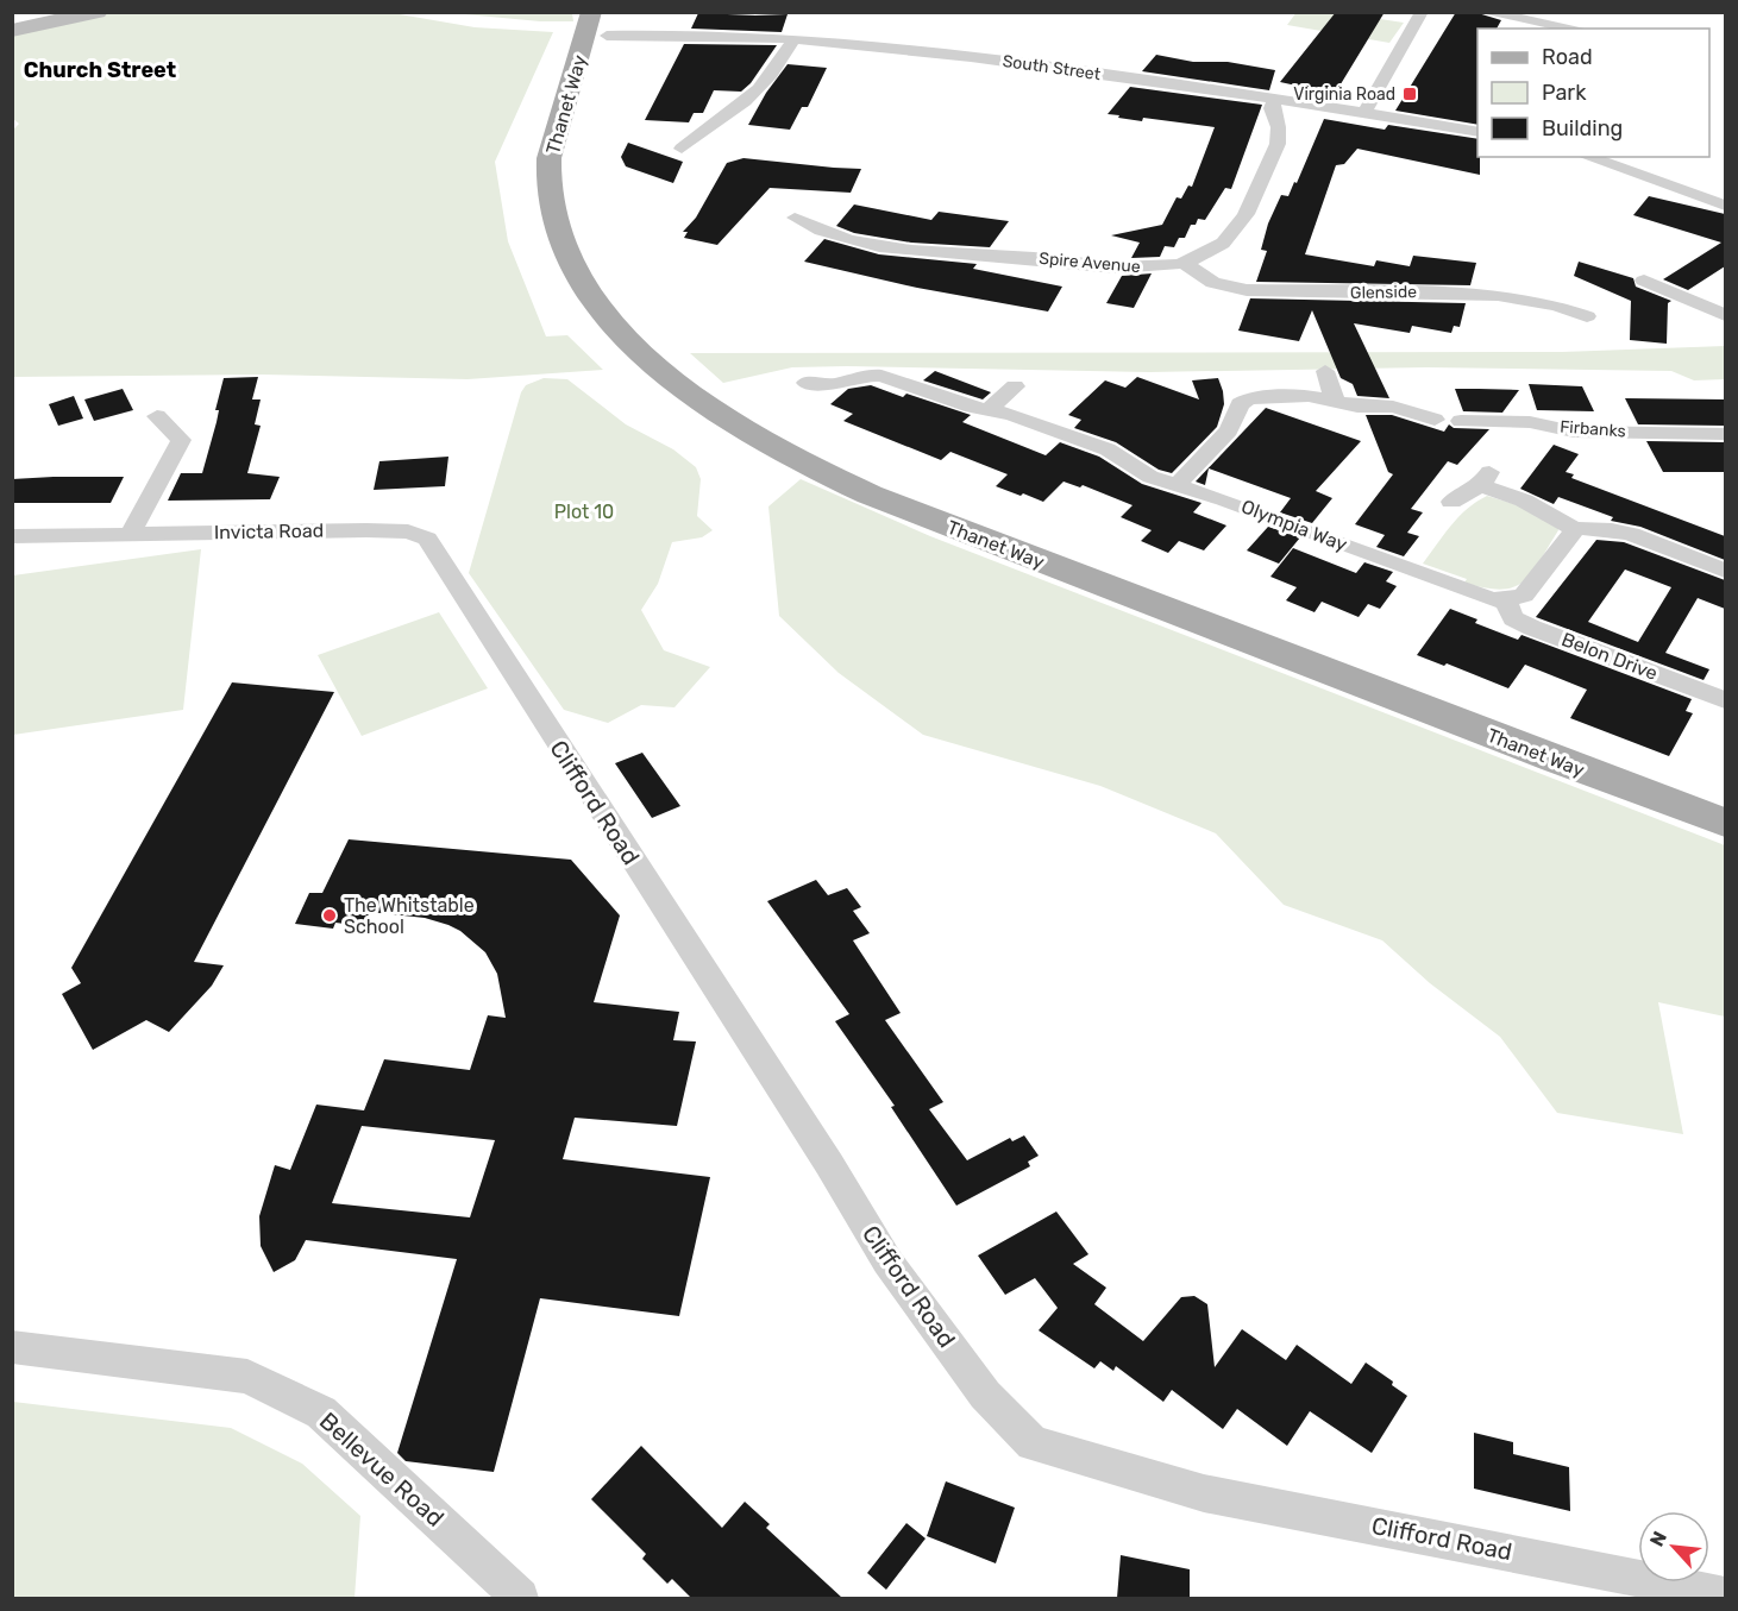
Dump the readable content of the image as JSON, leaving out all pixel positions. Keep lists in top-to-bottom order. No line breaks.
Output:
{"streets":{"main road":["Thanet Way"],"street":["South Street","Spire Avenue","Glenside","Firbanks","Olympia Way","Invicta Road","Belon Drive","Clifford Road","Bellevue Road"]},"crossings":[["South Street","Spire Avenue"],["Spire Avenue","Glenside"],["Olympia Way","Belon Drive"],["Invicta Road","Clifford Road"]],"districts":["Church Street"],"parks":["Plot 10"],"places":{"transit":["Virginia Road"],"other":["The Whitstable School"]},"legend":["Road","Park","Building"],"north":"top left"}
